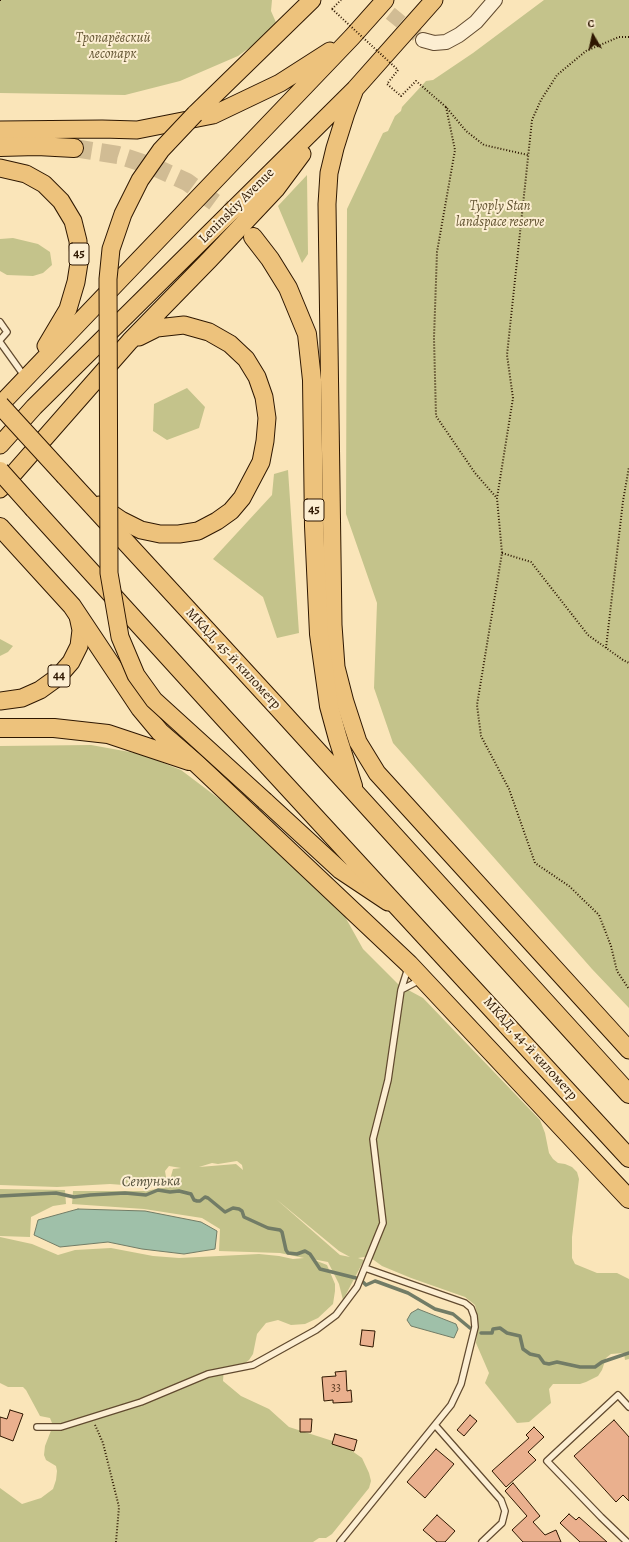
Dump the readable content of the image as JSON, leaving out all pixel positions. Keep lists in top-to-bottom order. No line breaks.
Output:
{"streets":{"highway":["45","МКАД, 45-й километр","МКАД, 44-й километр"],"main road":["Leninskiy Avenue","44"]},"crossings":[["45","МКАД, 45-й километр"]],"water":["Сетунька"],"parks":["Тропарёвский лесопарк","Tyoply Stan landspace reserve"],"house_numbers":["33"],"north":"top"}
